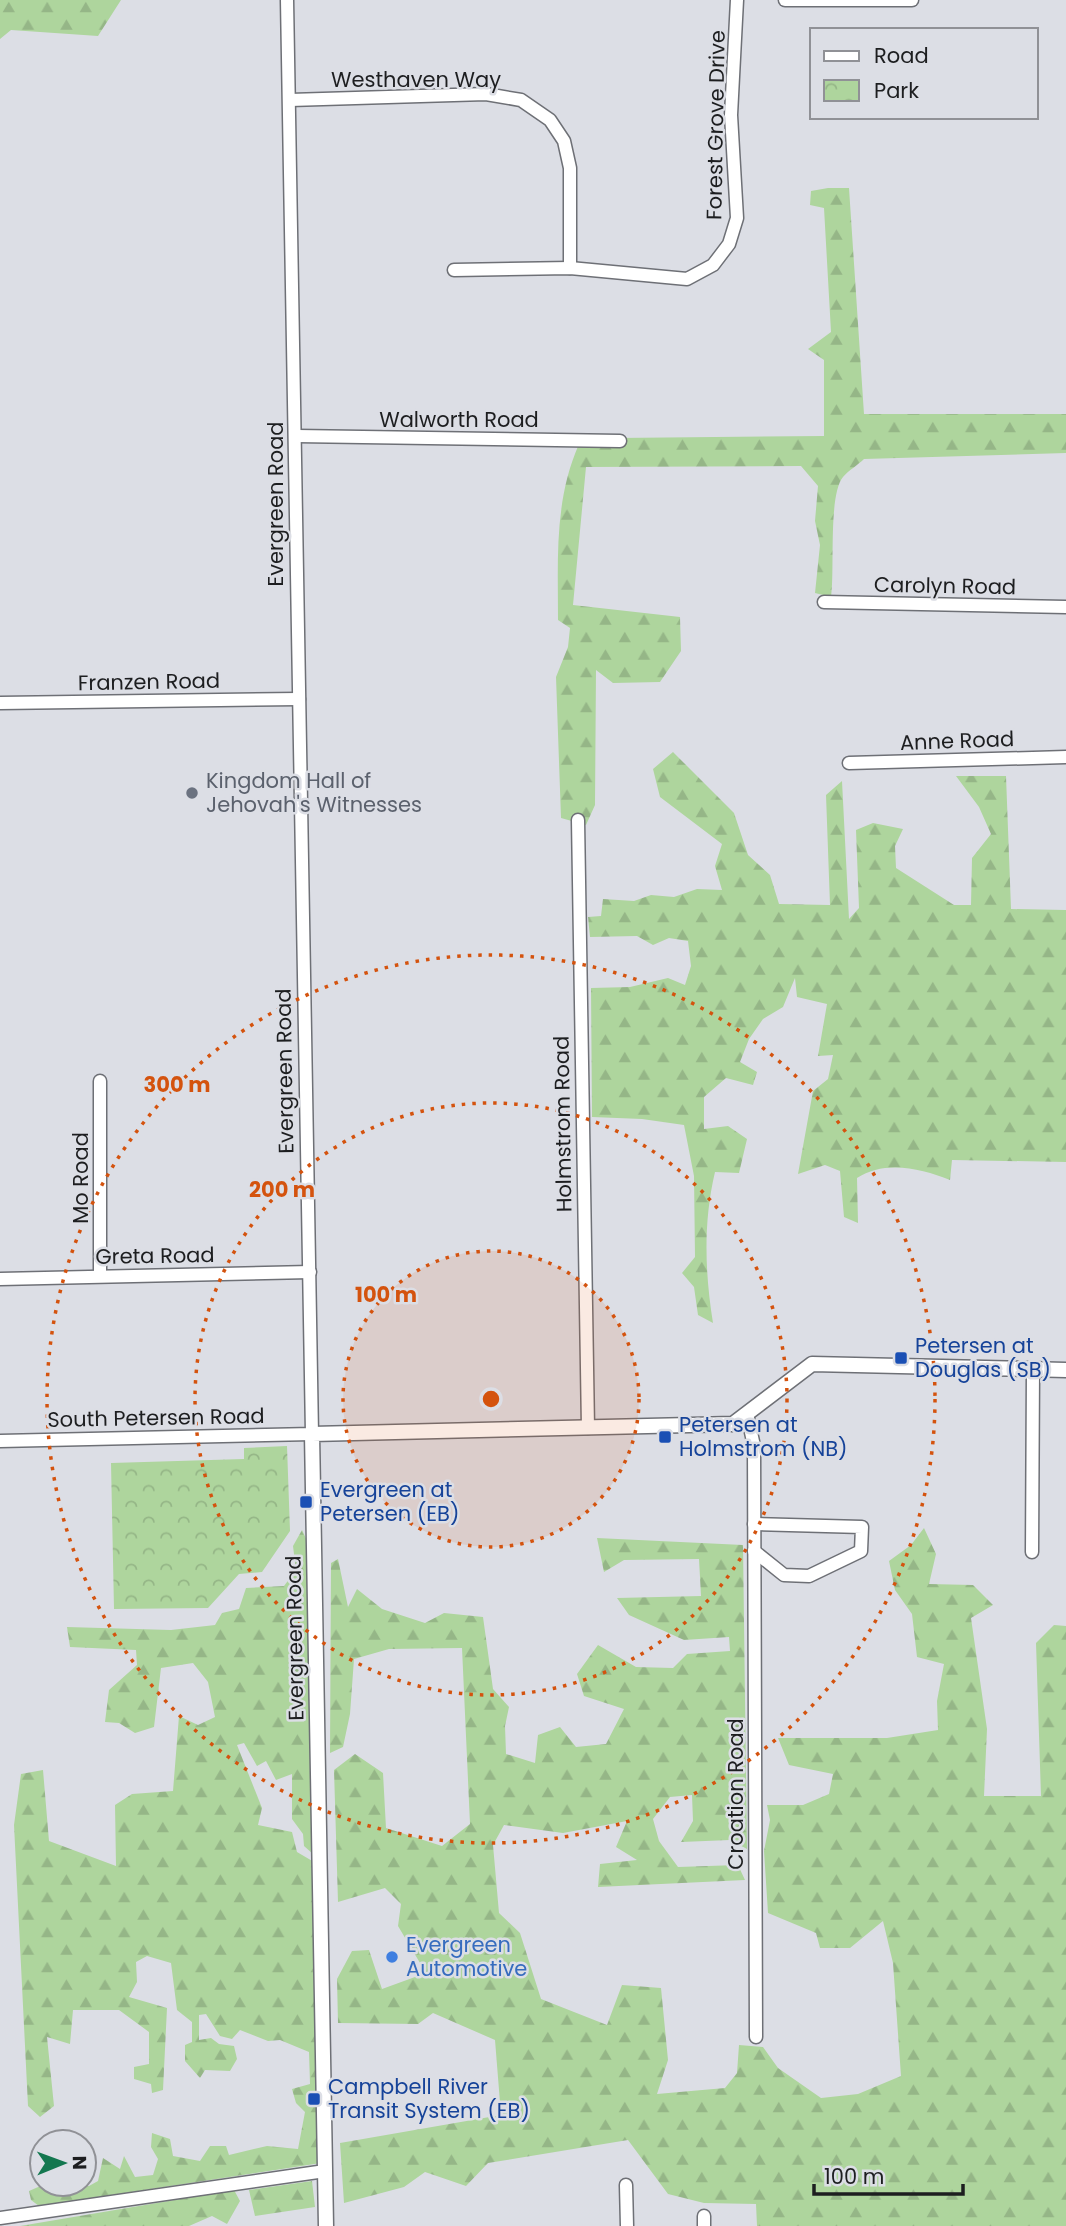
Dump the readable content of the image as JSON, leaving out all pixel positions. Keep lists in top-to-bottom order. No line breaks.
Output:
{"streets":{"street":["Westhaven Way","Forest Grove Drive","Walworth Road","Evergreen Road","Carolyn Road","Franzen Road","Anne Road","Holmstrom Road","Mo Road","Greta Road","South Petersen Road","Croation Road"]},"crossings":[["Westhaven Way","Forest Grove Drive"],["Westhaven Way","Evergreen Road"],["Walworth Road","Evergreen Road"],["Evergreen Road","Franzen Road"],["Evergreen Road","Greta Road"],["Evergreen Road","South Petersen Road"],["Mo Road","Greta Road"]],"places":{"other":["Kingdom Hall of Jehovah's Witnesses","Evergreen Automotive"],"transit":["Petersen at Douglas (SB)","Petersen at Holmstrom (NB)","Evergreen at Petersen (EB)","Campbell River Transit System (EB)"]},"legend":["Road","Park"],"scale_bar":"100 m","north":"right","rings":["300 m","200 m","100 m"]}
